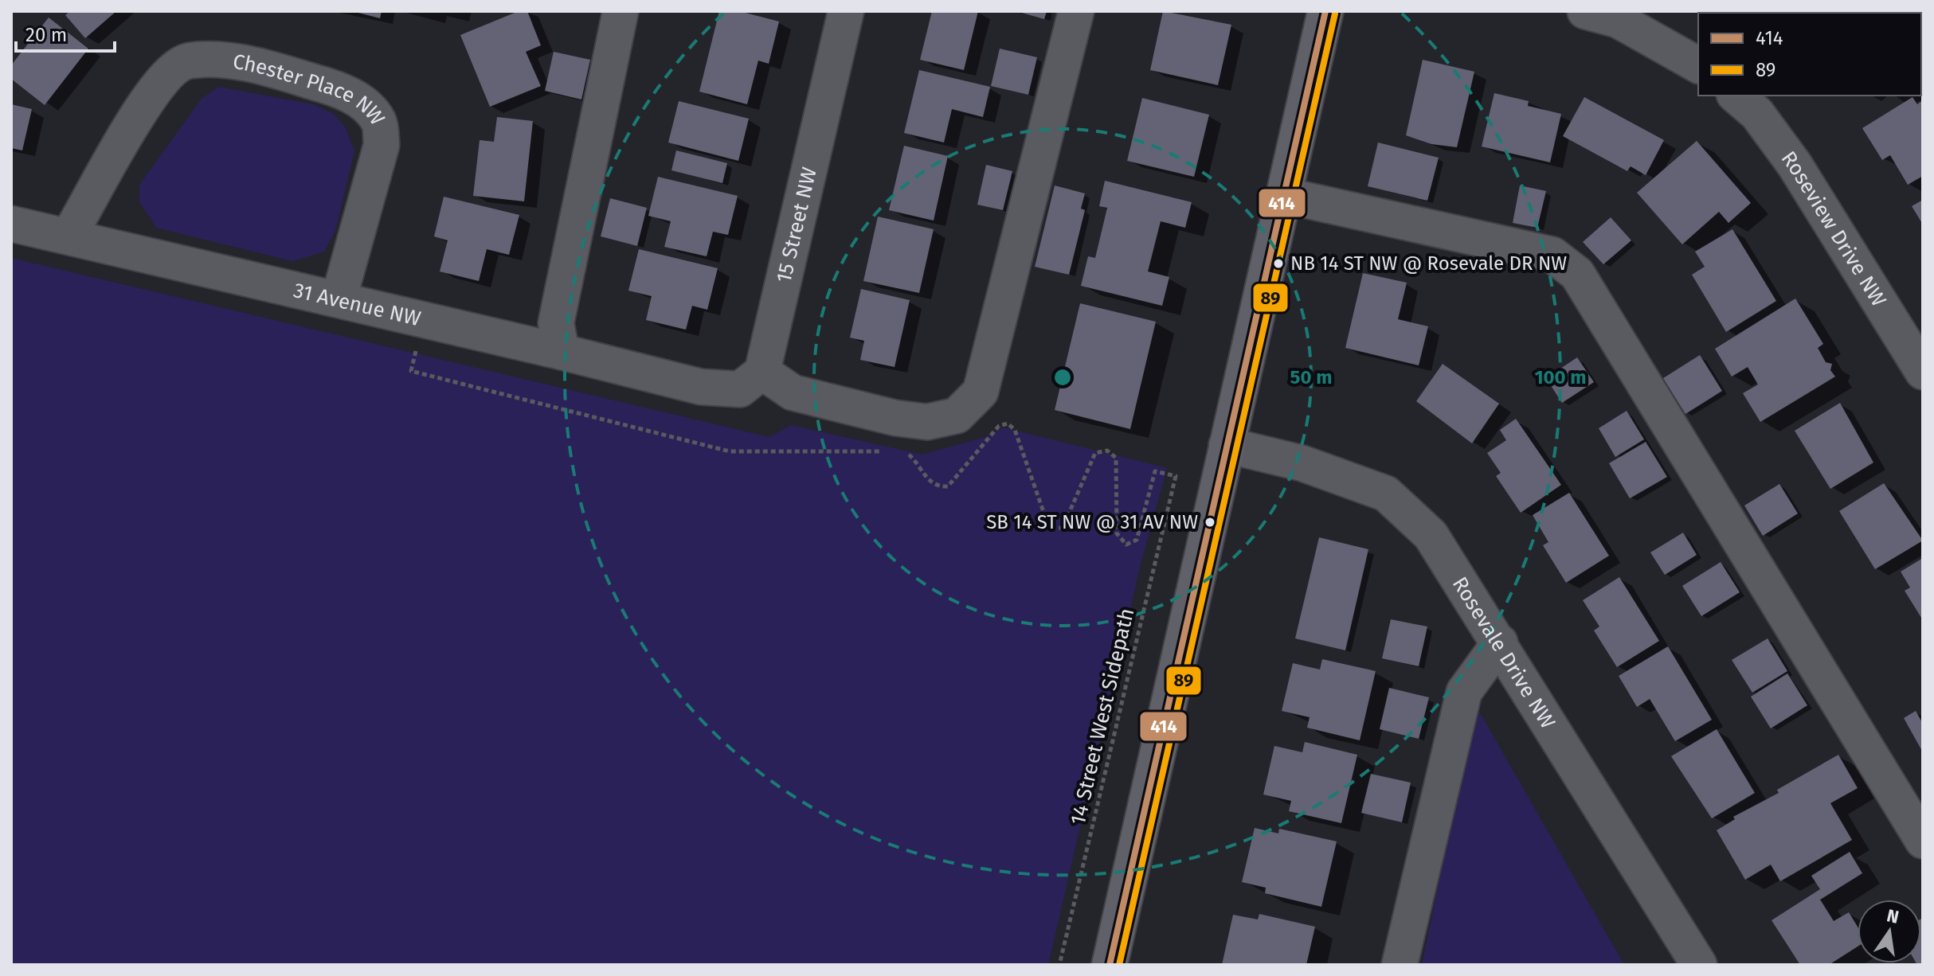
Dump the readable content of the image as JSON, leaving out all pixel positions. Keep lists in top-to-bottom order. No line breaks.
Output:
{"streets":{"street":["Chester Place NW","15 Street NW","Roseview Drive NW","31 Avenue NW","Rosevale Drive NW"],"path":["14 Street West Sidepath"]},"crossings":[["Chester Place NW","31 Avenue NW"],["15 Street NW","31 Avenue NW"]],"places":["NB 14 ST NW @ Rosevale DR NW","SB 14 ST NW @ 31 AV NW"],"lines":["transit line 414","transit line 89"],"legend":["414","89"],"scale_bar":"20 m","north":"top","rings":["50 m","100 m"]}
